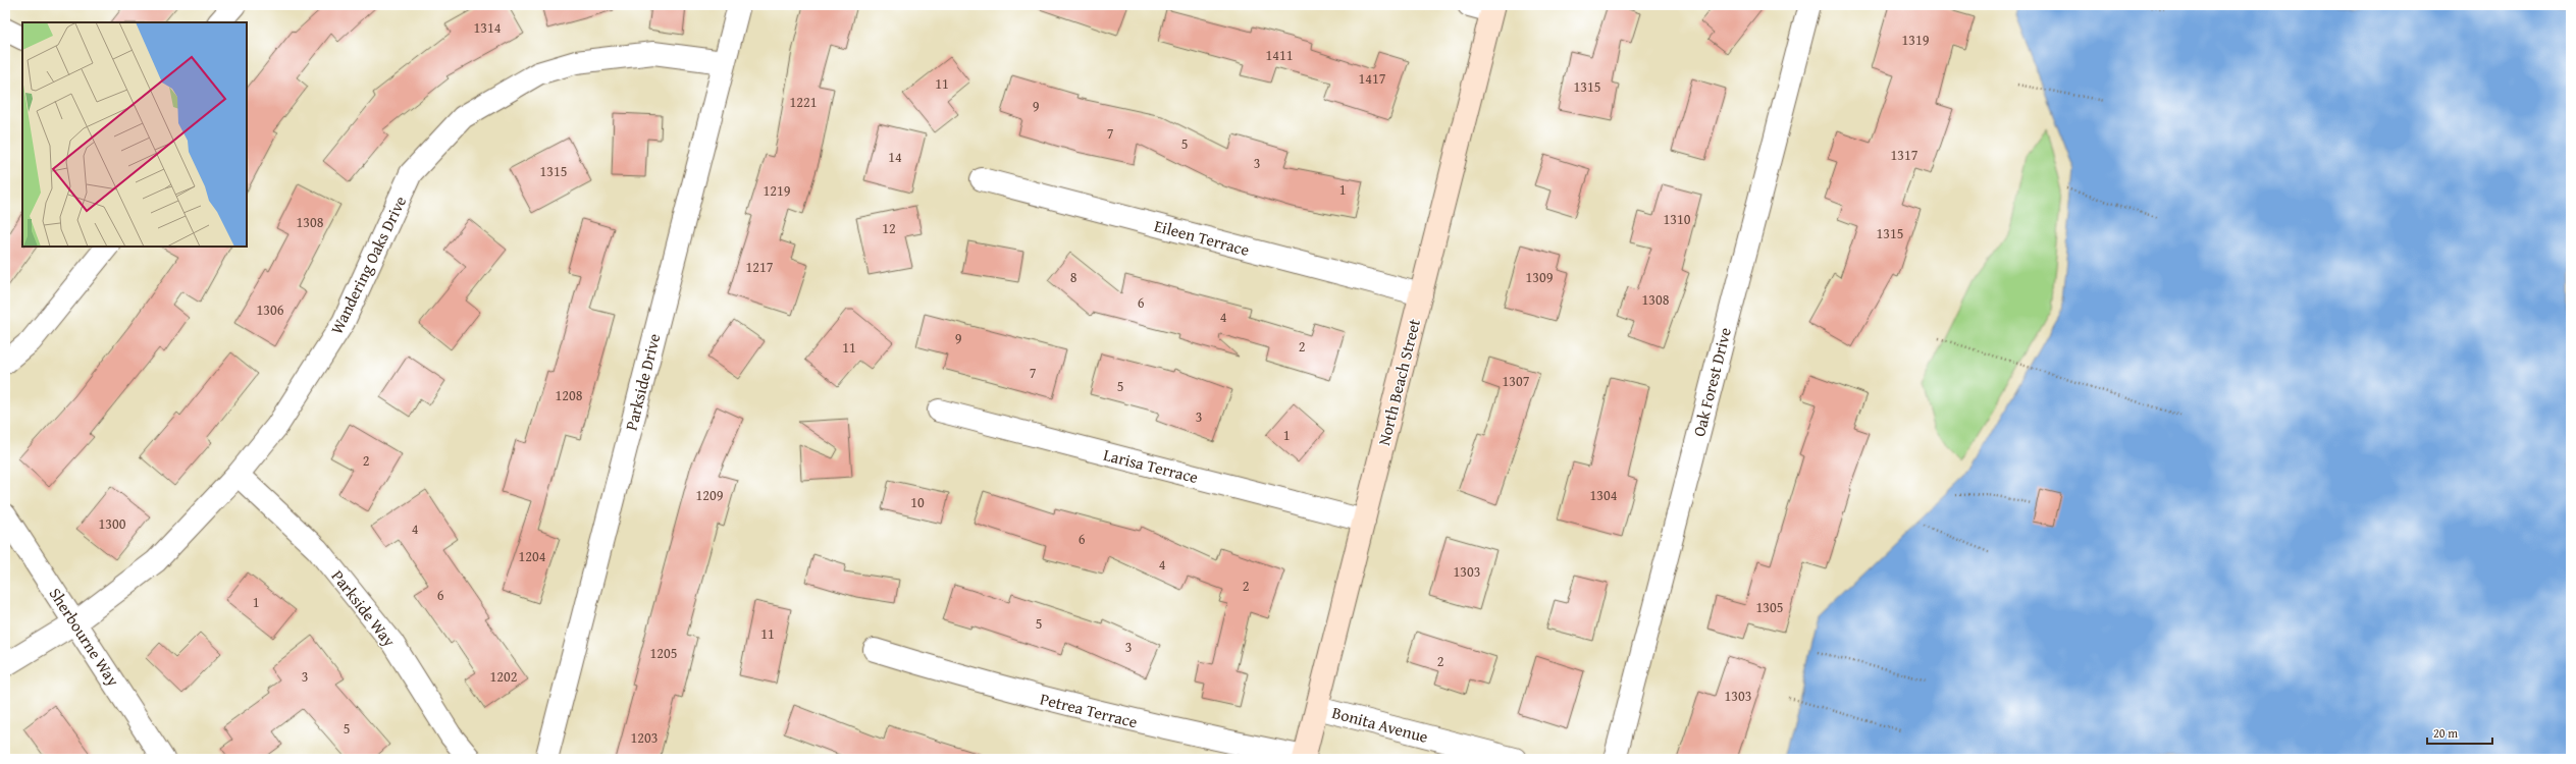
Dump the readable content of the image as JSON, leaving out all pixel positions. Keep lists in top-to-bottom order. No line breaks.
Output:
{"streets":{"street":["Eileen Terrace","Wandering Oaks Drive","Parkside Drive","North Beach Street","Oak Forest Drive","Larisa Terrace","Parkside Way","Sherbourne Way","Petrea Terrace","Bonita Avenue"]},"crossings":[["Eileen Terrace","North Beach Street"],["Wandering Oaks Drive","Parkside Drive"],["Wandering Oaks Drive","Parkside Way"],["Wandering Oaks Drive","Sherbourne Way"],["North Beach Street","Larisa Terrace"],["North Beach Street","Petrea Terrace"],["North Beach Street","Bonita Avenue"]],"house_numbers":["1314","1319","1411","1417","11","1315","1221","9","7","5","1317","14","3","1315","1","1219","1310","1308","12","1315","1217","8","1309","1308","6","1306","4","9","2","11","7","1307","5","1208","3","1","2","1209","1304","10","1300","4","6","1204","4","1303","2","6","1","1305","5","11","3","1205","2","3","1202","1303","5","1203"],"scale_bar":"20 m"}
